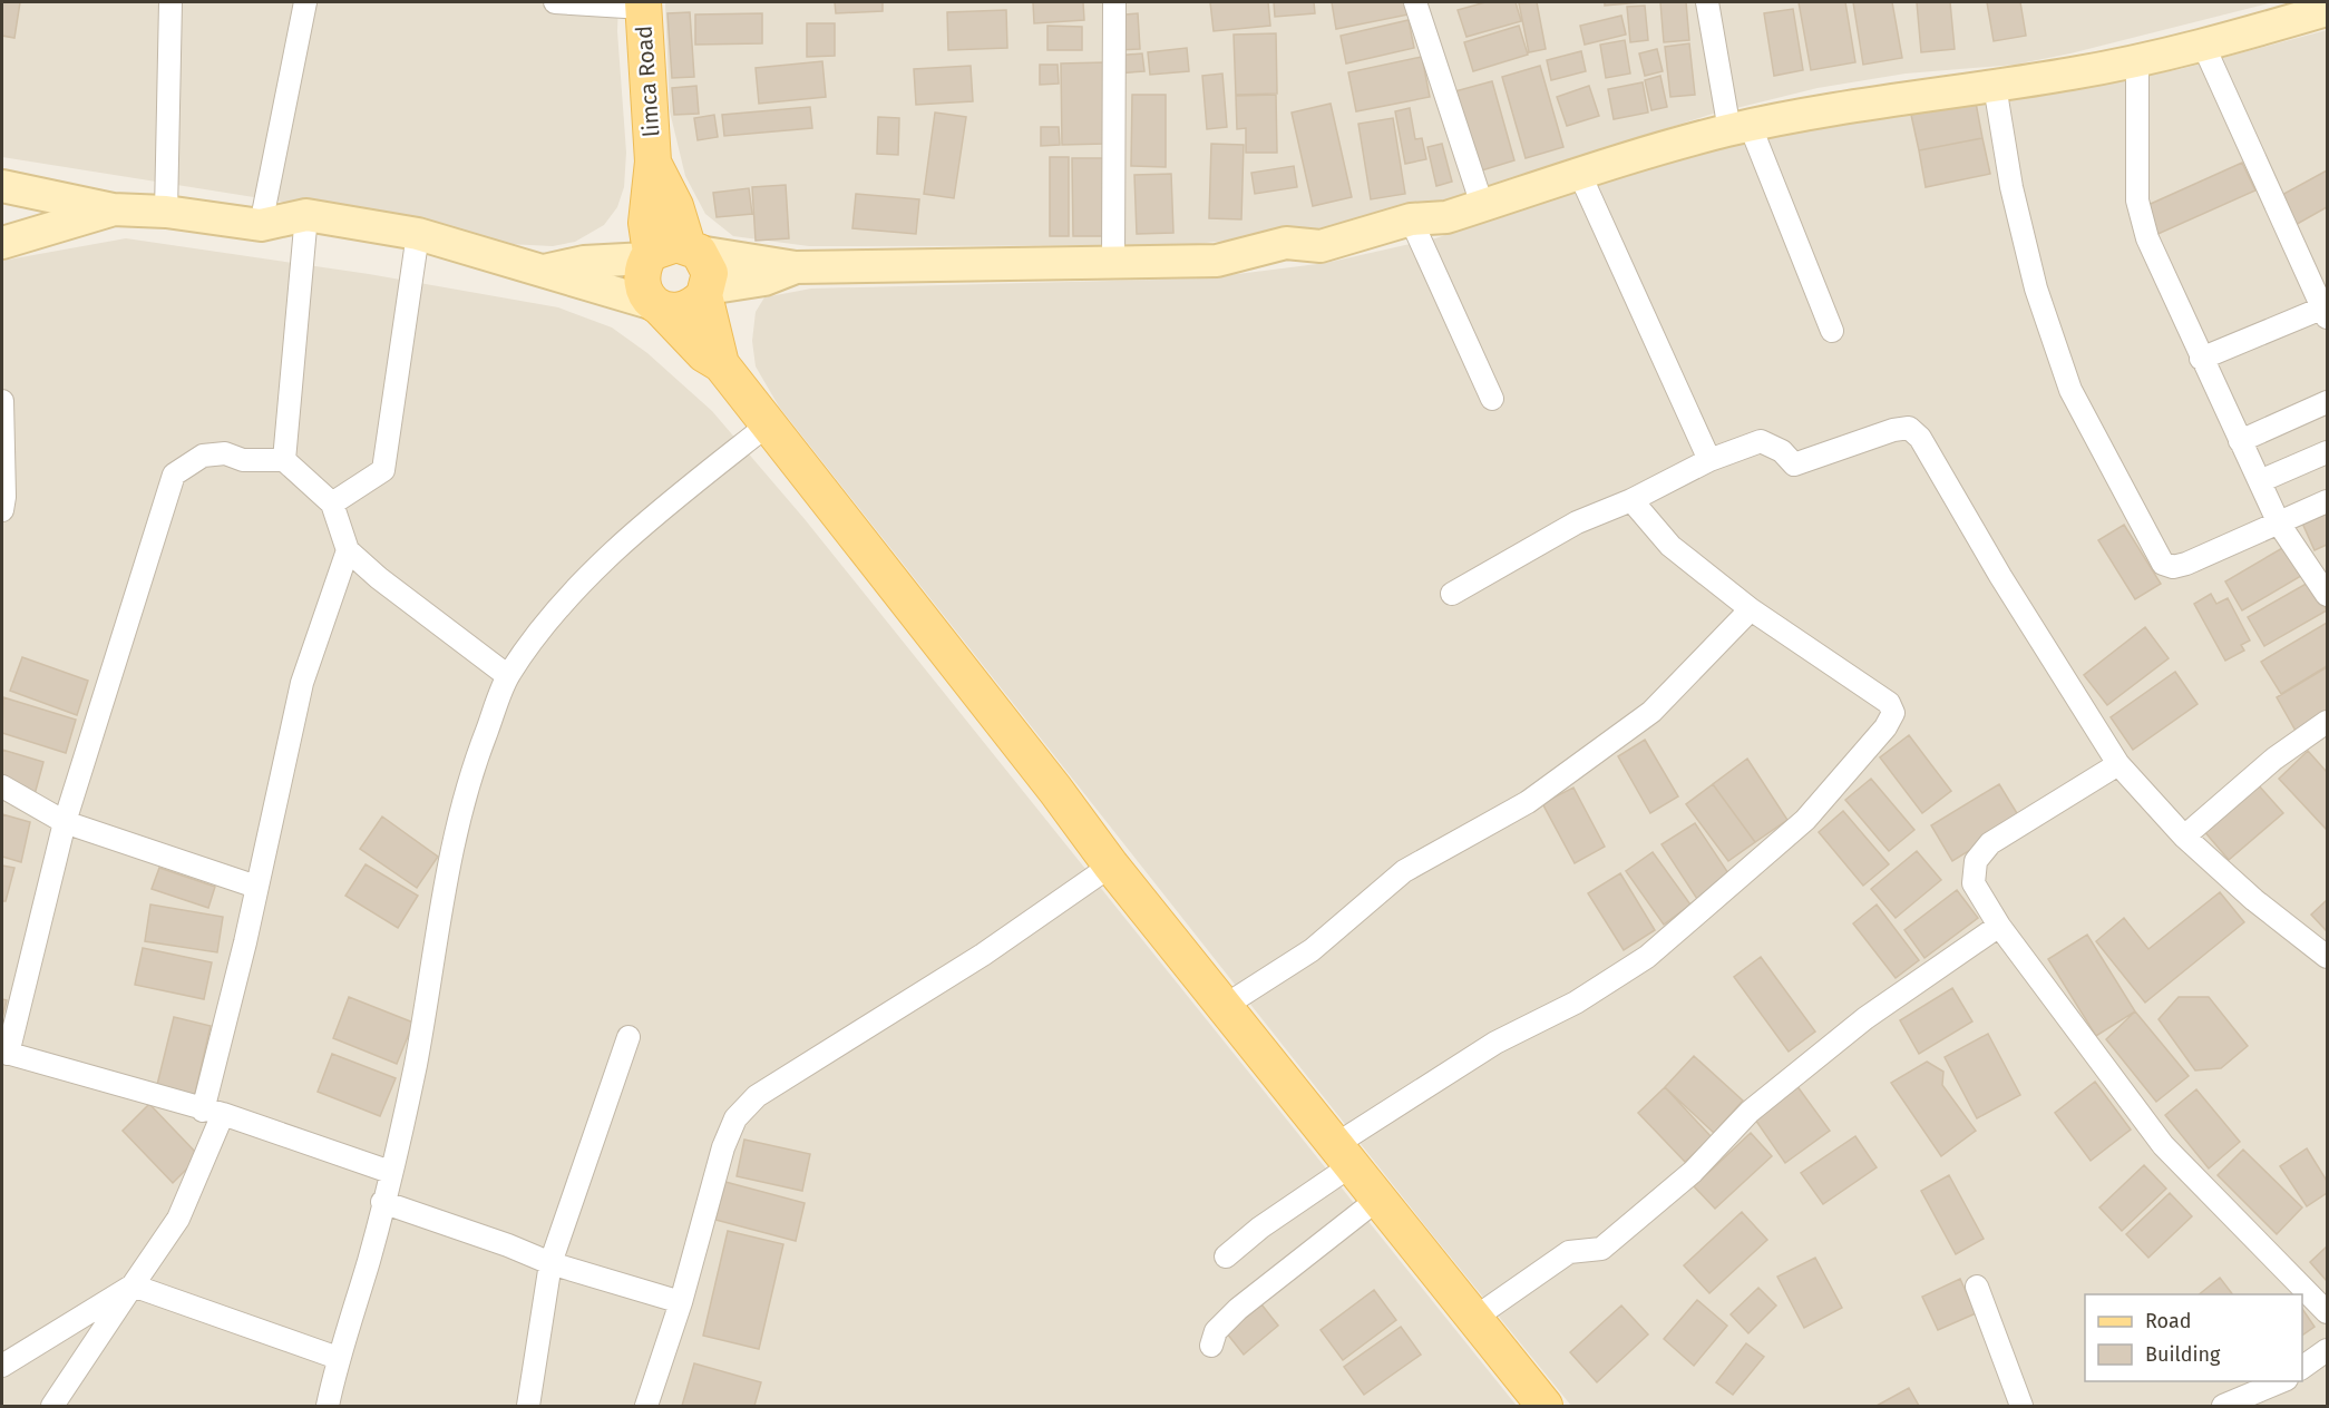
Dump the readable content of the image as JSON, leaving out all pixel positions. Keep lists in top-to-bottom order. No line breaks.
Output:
{"streets":{"main road":["limca Road"]},"legend":["Road","Building"]}
